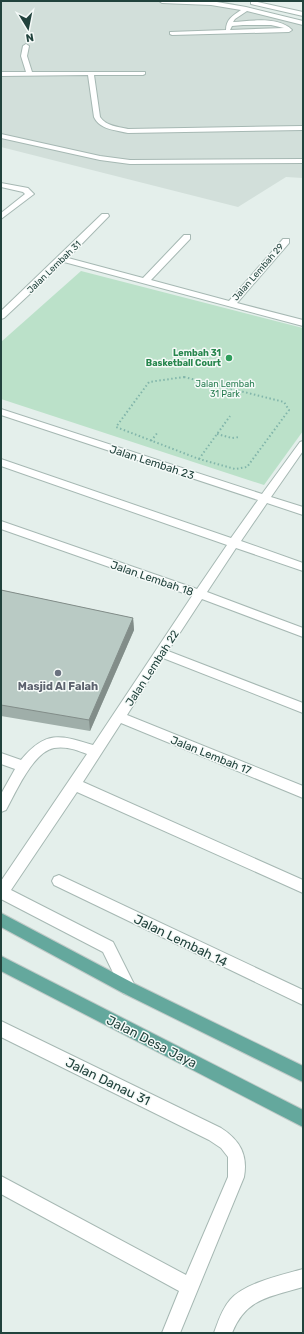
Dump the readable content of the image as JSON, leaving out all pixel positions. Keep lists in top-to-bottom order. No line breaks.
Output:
{"streets":{"main road":["Jalan Desa Jaya"],"street":["Jalan Lembah 31","Jalan Lembah 29","Jalan Lembah 23","Jalan Lembah 18","Jalan Lembah 22","Jalan Lembah 17","Jalan Lembah 14","Jalan Danau 31"]},"crossings":[["Jalan Lembah 23","Jalan Lembah 22"],["Jalan Lembah 18","Jalan Lembah 22"],["Jalan Lembah 22","Jalan Lembah 17"]],"parks":["Jalan Lembah 31 Park"],"places":["Lembah 31 Basketball Court","Masjid Al Falah"],"north":"bottom"}
